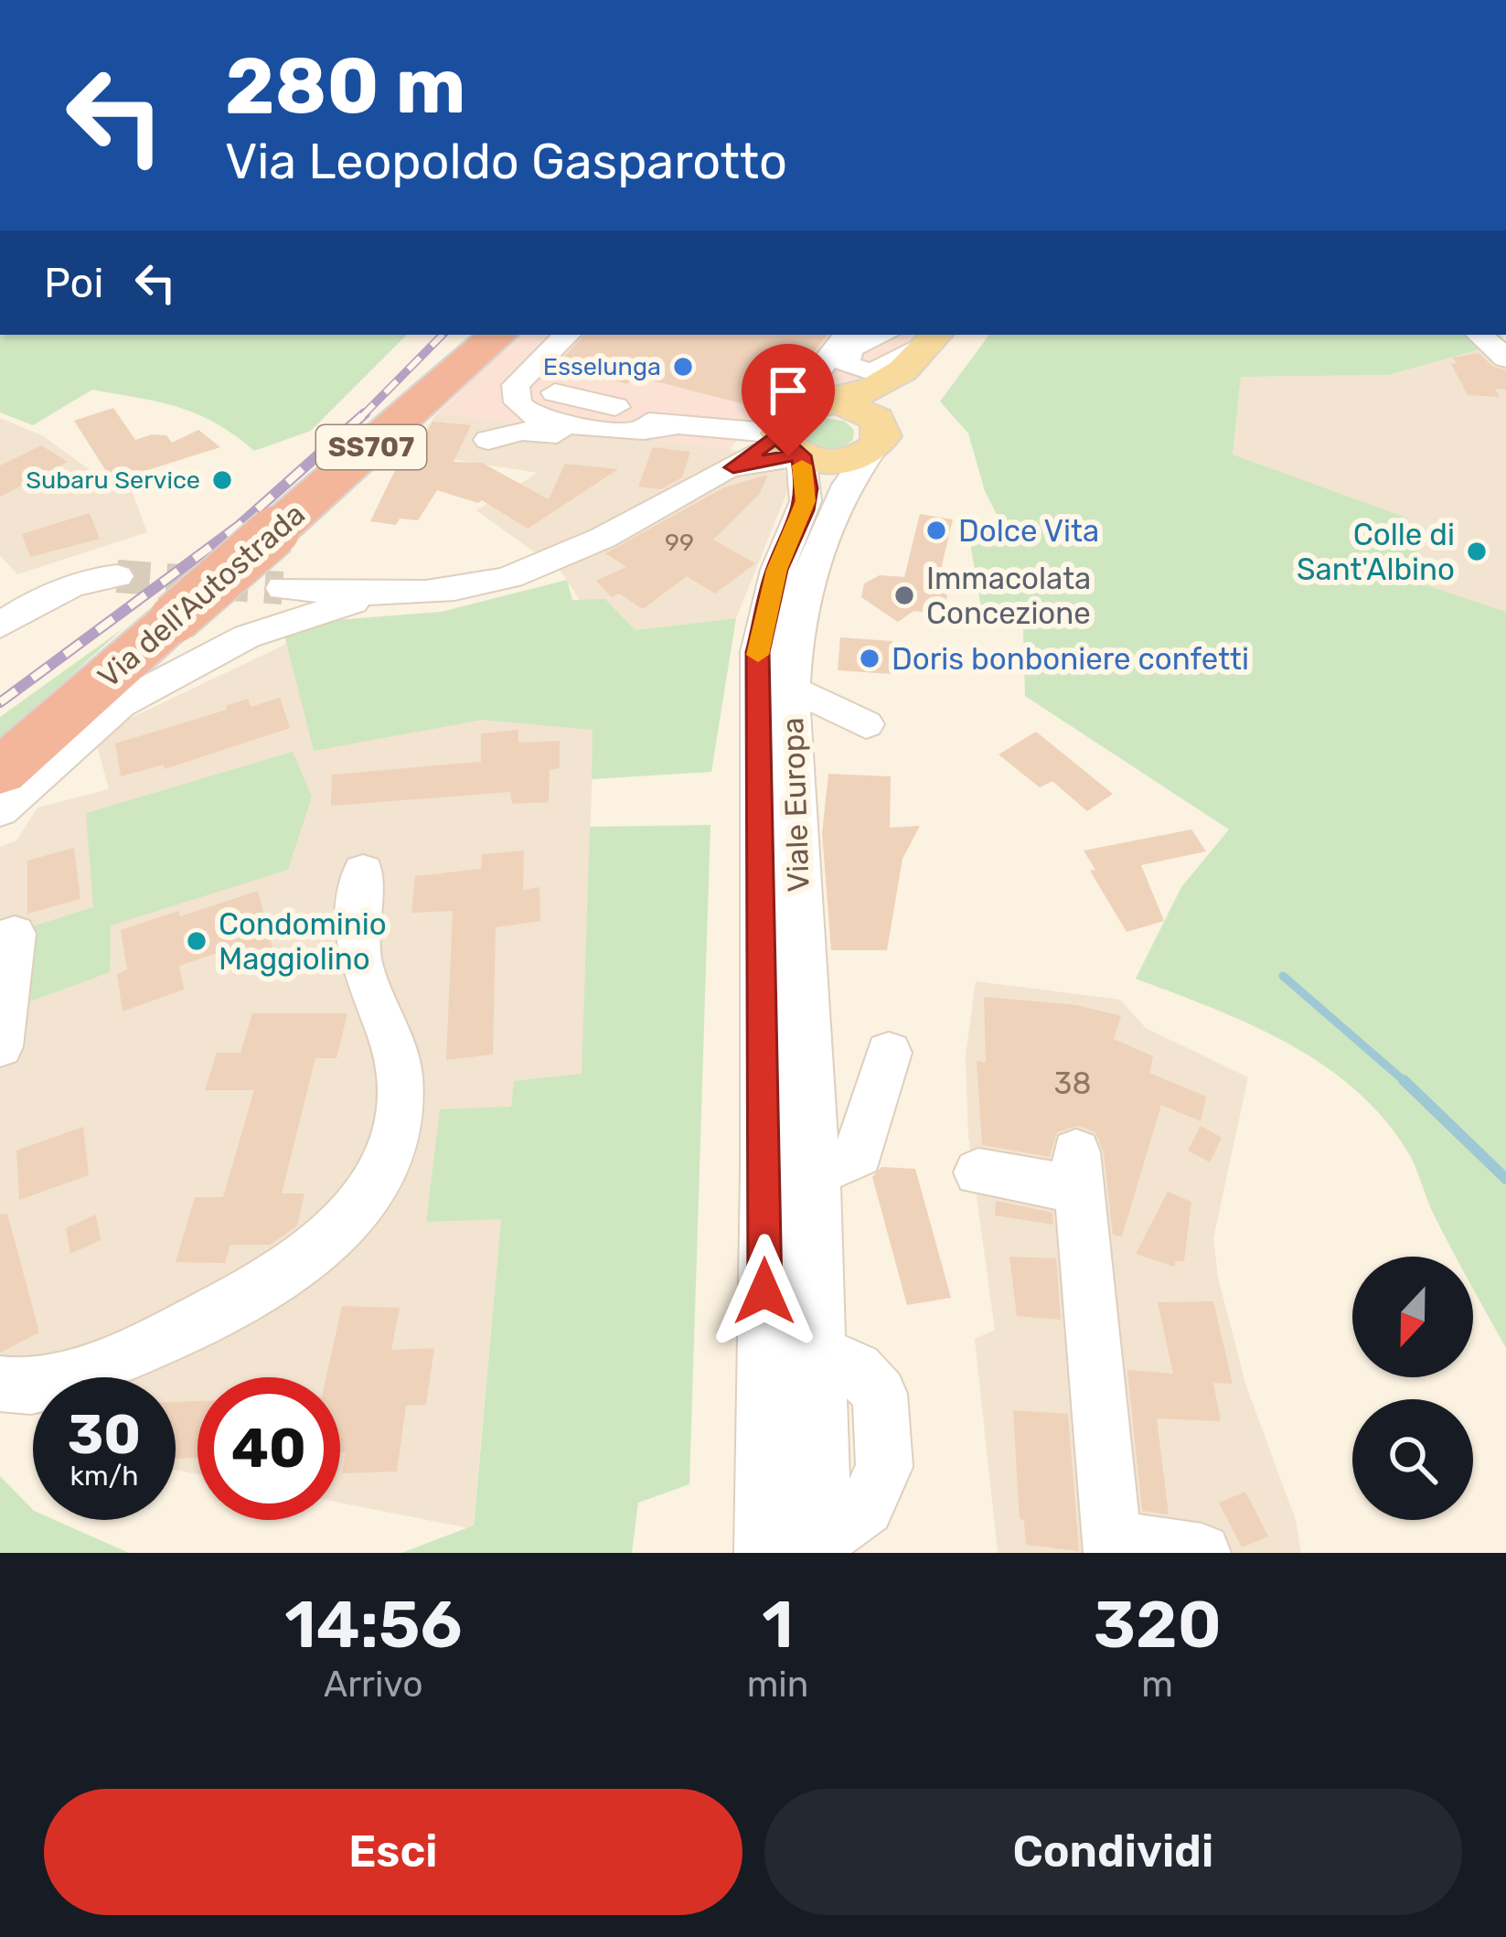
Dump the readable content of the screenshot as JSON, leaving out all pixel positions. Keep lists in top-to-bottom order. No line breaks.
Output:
{"streets":{"highway":["SS707","Via dell'Autostrada"],"street":["Viale Europa"]},"places":["Esselunga","Subaru Service","Dolce Vita","Colle di Sant'Albino","Immacolata Concezione","Doris bonboniere confetti","Condominio Maggiolino"],"house_numbers":["99","38"],"north":"bottom","page":{"turn":["280 m","Via Leopoldo Gasparotto"],"then":"Poi","speed":"30 km/h","limit":"40","eta":["14:56","Arrivo","1","min","320","m"],"buttons":["Esci","Condividi"]}}
